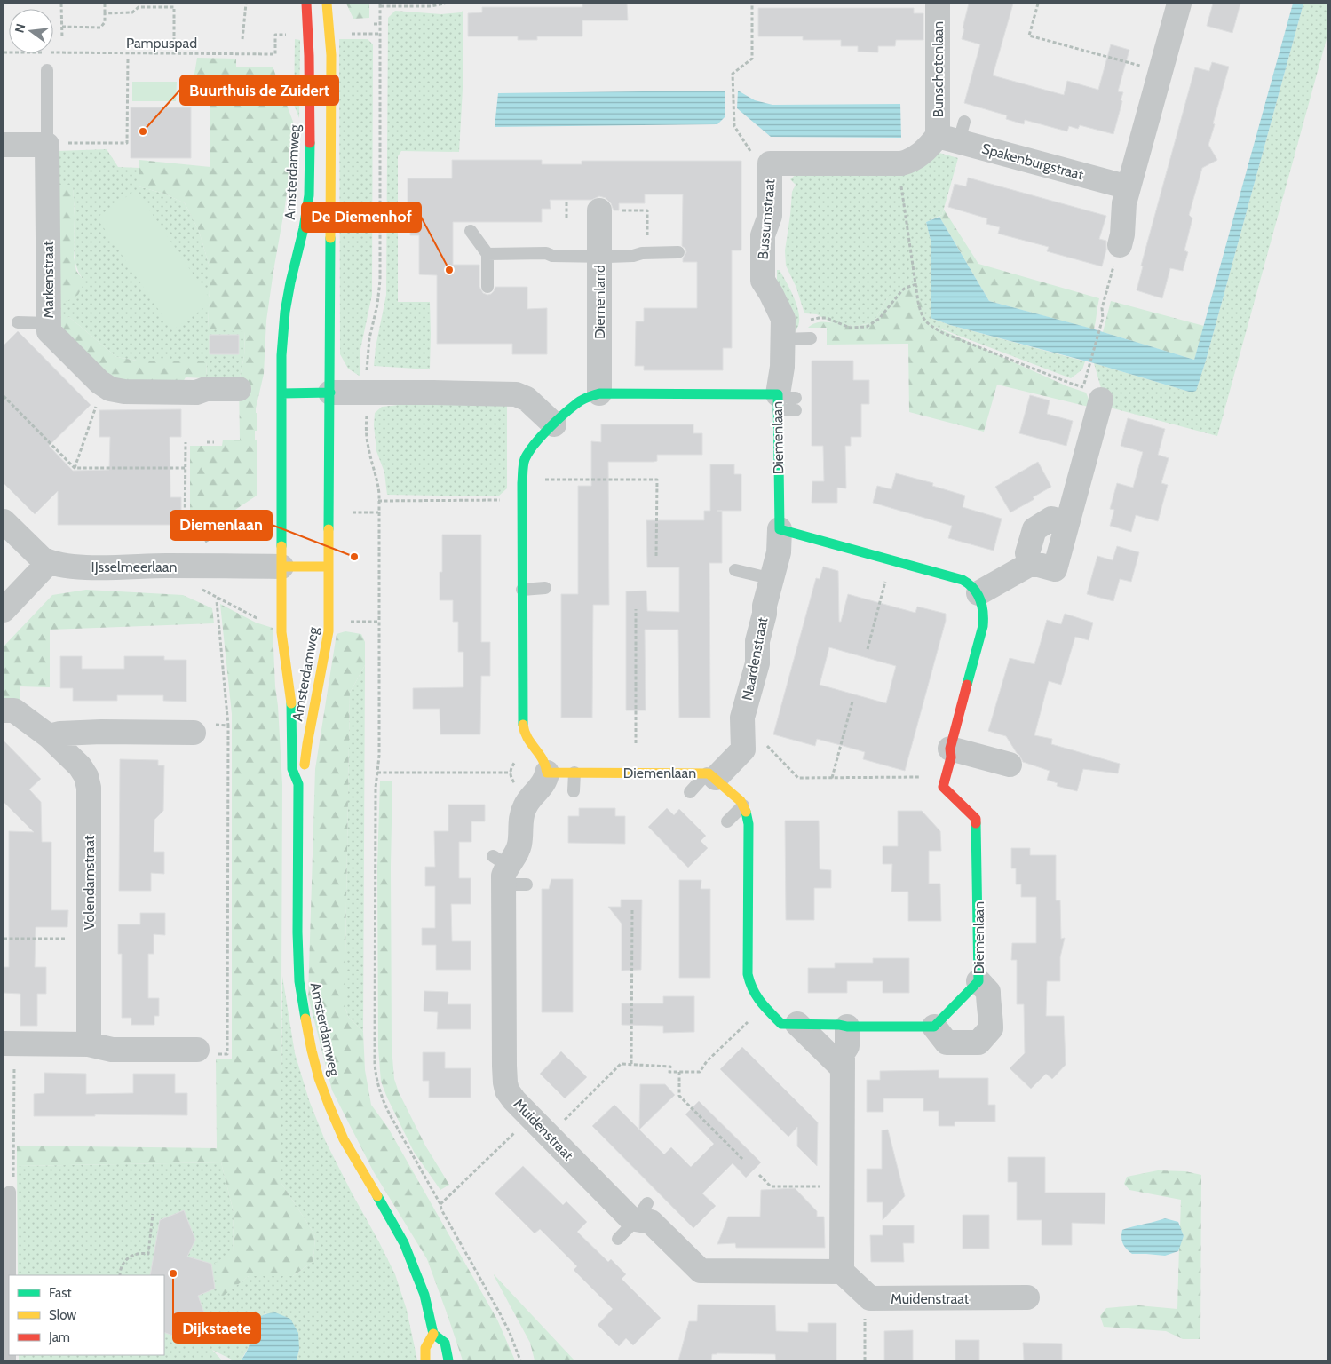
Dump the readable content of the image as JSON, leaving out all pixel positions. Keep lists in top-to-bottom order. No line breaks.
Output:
{"streets":{"main road":["Amsterdamweg","Diemenlaan"],"street":["Bunschotenlaan","Spakenburgstraat","Bussumstraat","Markenstraat","Diemenland","IJsselmeerlaan","Naardenstraat","Volendamstraat","Muidenstraat"],"path":["Pampuspad"]},"crossings":[["Bunschotenlaan","Spakenburgstraat"],["Bunschotenlaan","Bussumstraat"],["Spakenburgstraat","Bussumstraat"],["Amsterdamweg","IJsselmeerlaan"],["Bussumstraat","Diemenlaan"],["Diemenland","Diemenlaan"],["Diemenlaan","Naardenstraat"],["Diemenlaan","Muidenstraat"]],"places":["Buurthuis de Zuidert","De Diemenhof","Diemenlaan","Dijkstaete"],"legend":["Fast","Slow","Jam"],"north":"left"}
